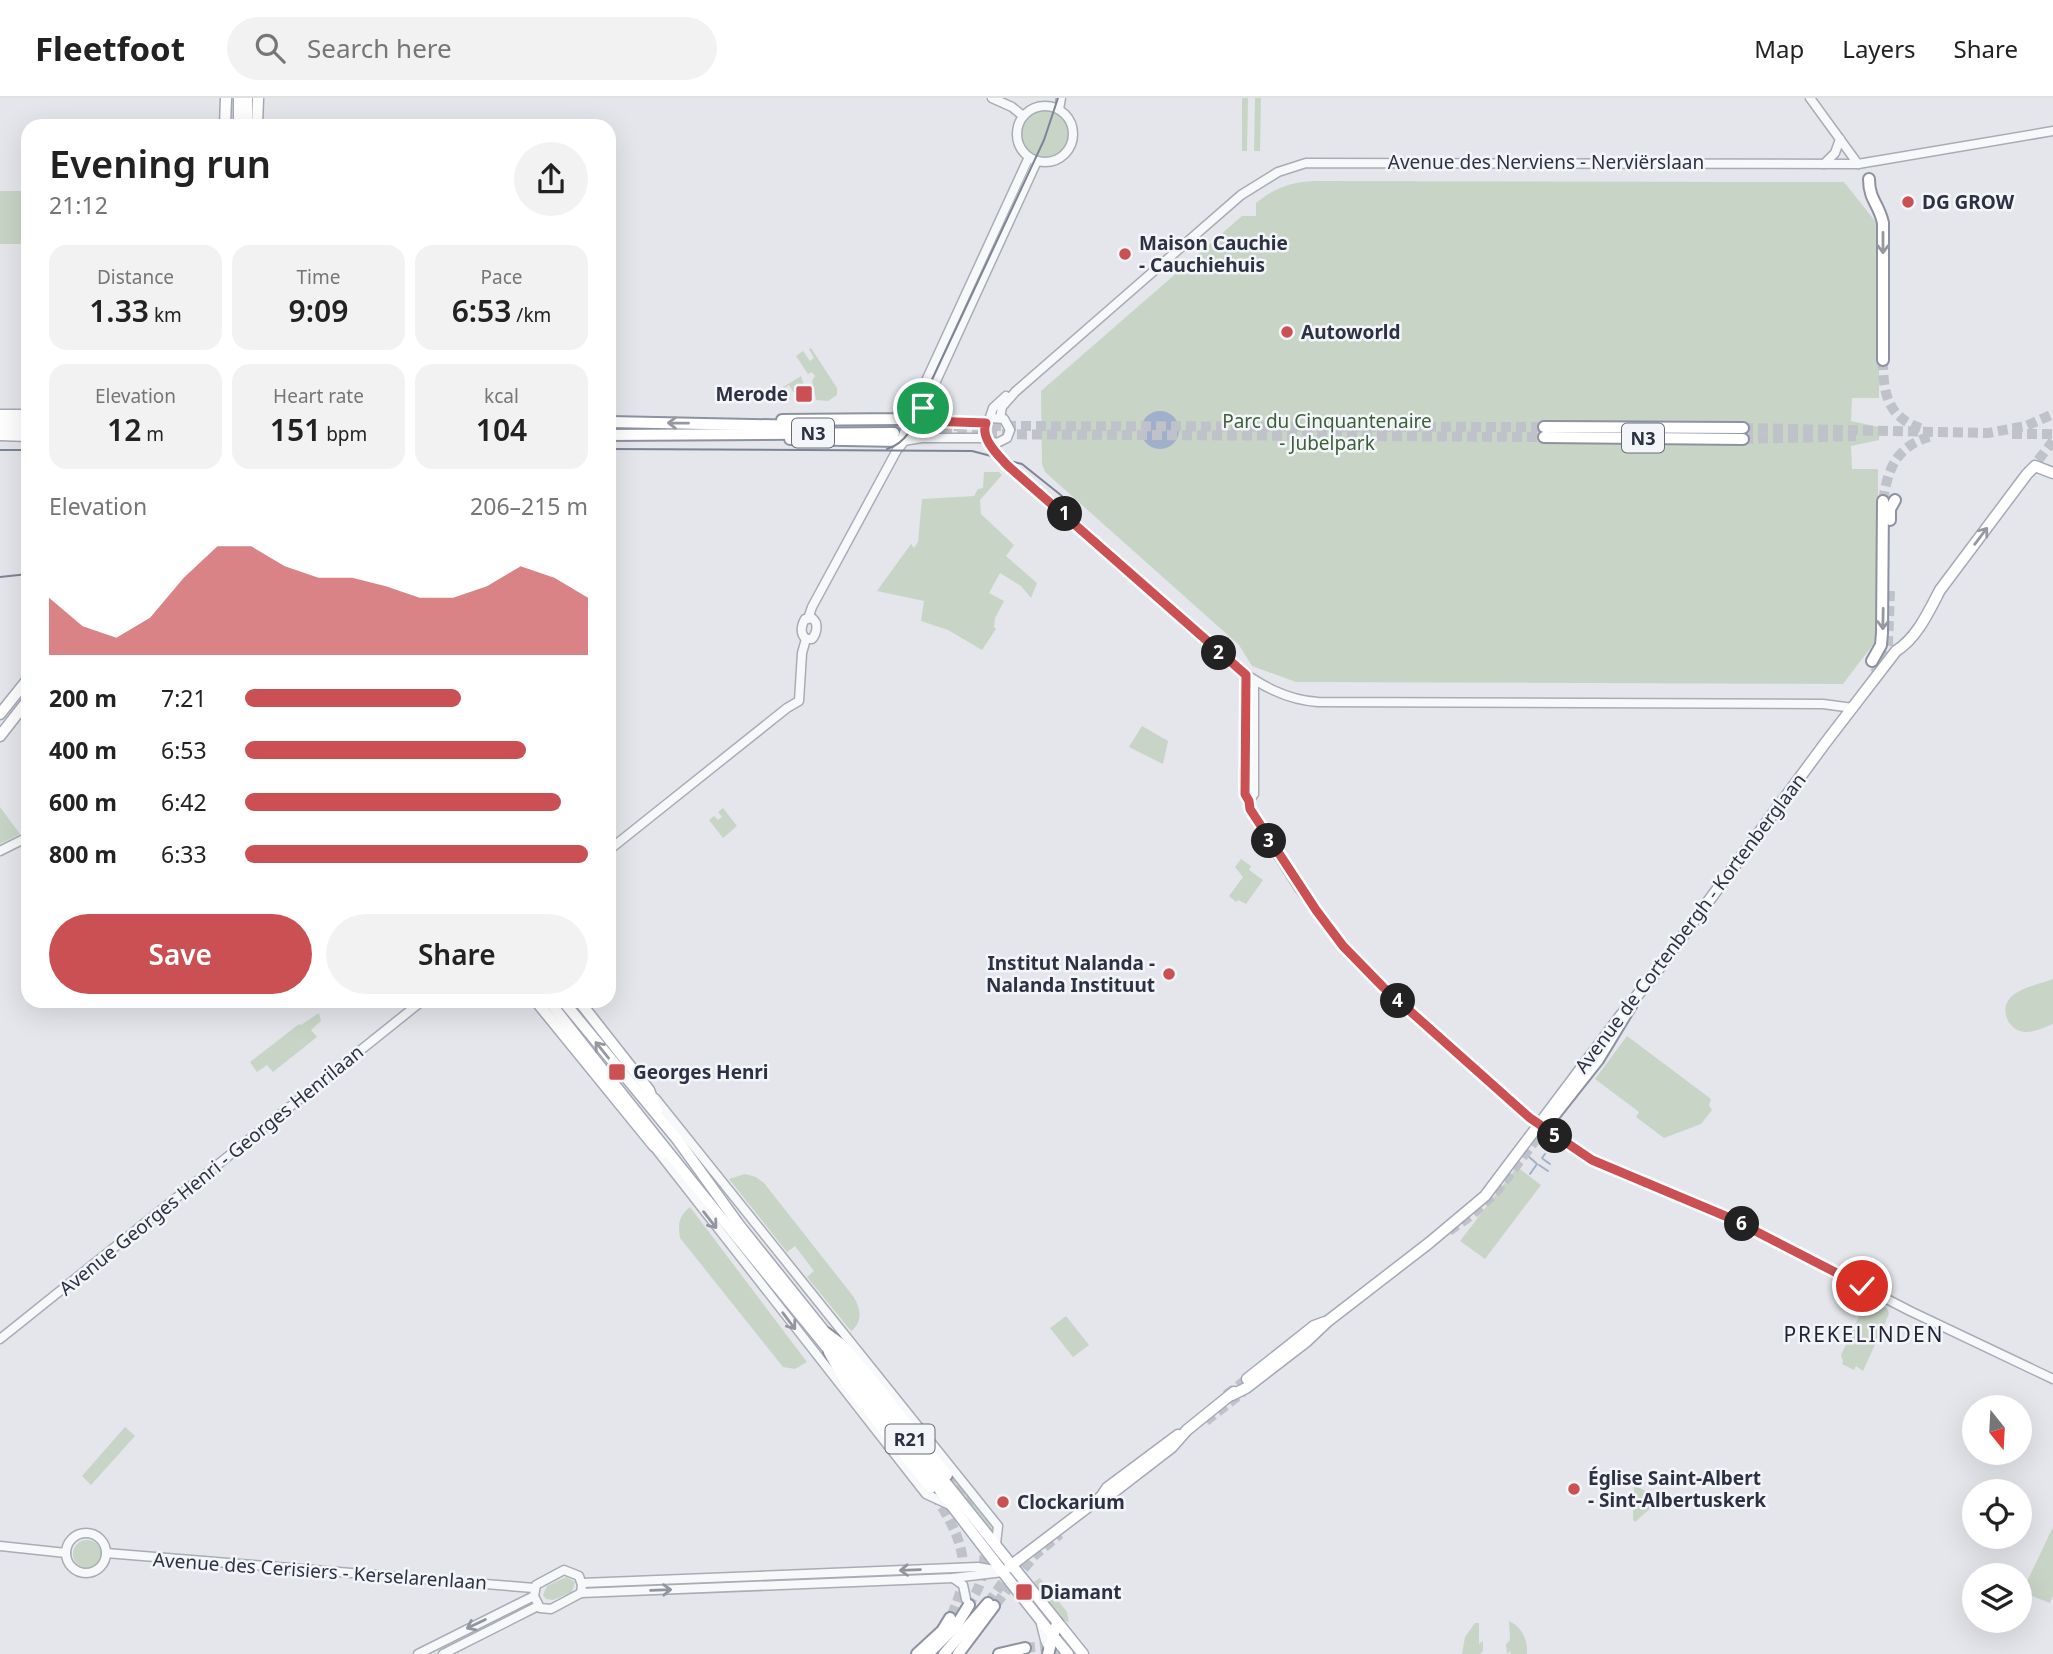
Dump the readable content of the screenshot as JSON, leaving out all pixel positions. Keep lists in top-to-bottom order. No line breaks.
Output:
{"streets":{"highway":["N3"],"main road":["Avenue de Cortenbergh - Kortenberglaan","R21"],"street":["Avenue des Nerviens - Nerviërslaan","Avenue Georges Henri - Georges Henrilaan","Avenue des Cerisiers - Kerselarenlaan"]},"districts":["PREKELINDEN"],"parks":["Parc du Cinquantenaire - Jubelpark"],"places":{"other":["DG GROW","Maison Cauchie - Cauchiehuis","Autoworld","Institut Nalanda - Nalanda Instituut","Église Saint-Albert - Sint-Albertuskerk","Clockarium"],"transit":["Merode","Georges Henri","Diamant"]},"north":"bottom","page":{"header":"Fleetfoot","search":"Search here","nav":["Map","Layers","Share"],"heading":["Evening run","21:12"],"stats":[["Distance","1.33 km"],["Time","9:09"],["Pace","6:53 /km"],["Elevation","12 m"],["Heart rate","151 bpm"],["kcal","104"]],"chart":["Elevation","206–215 m"],"pins":["1","2","3","4","5","6"],"list":[{"name":"200 m","note":"7:21"},{"name":"400 m","note":"6:53"},{"name":"600 m","note":"6:42"},{"name":"800 m","note":"6:33"}],"buttons":["Save","Share"]}}
